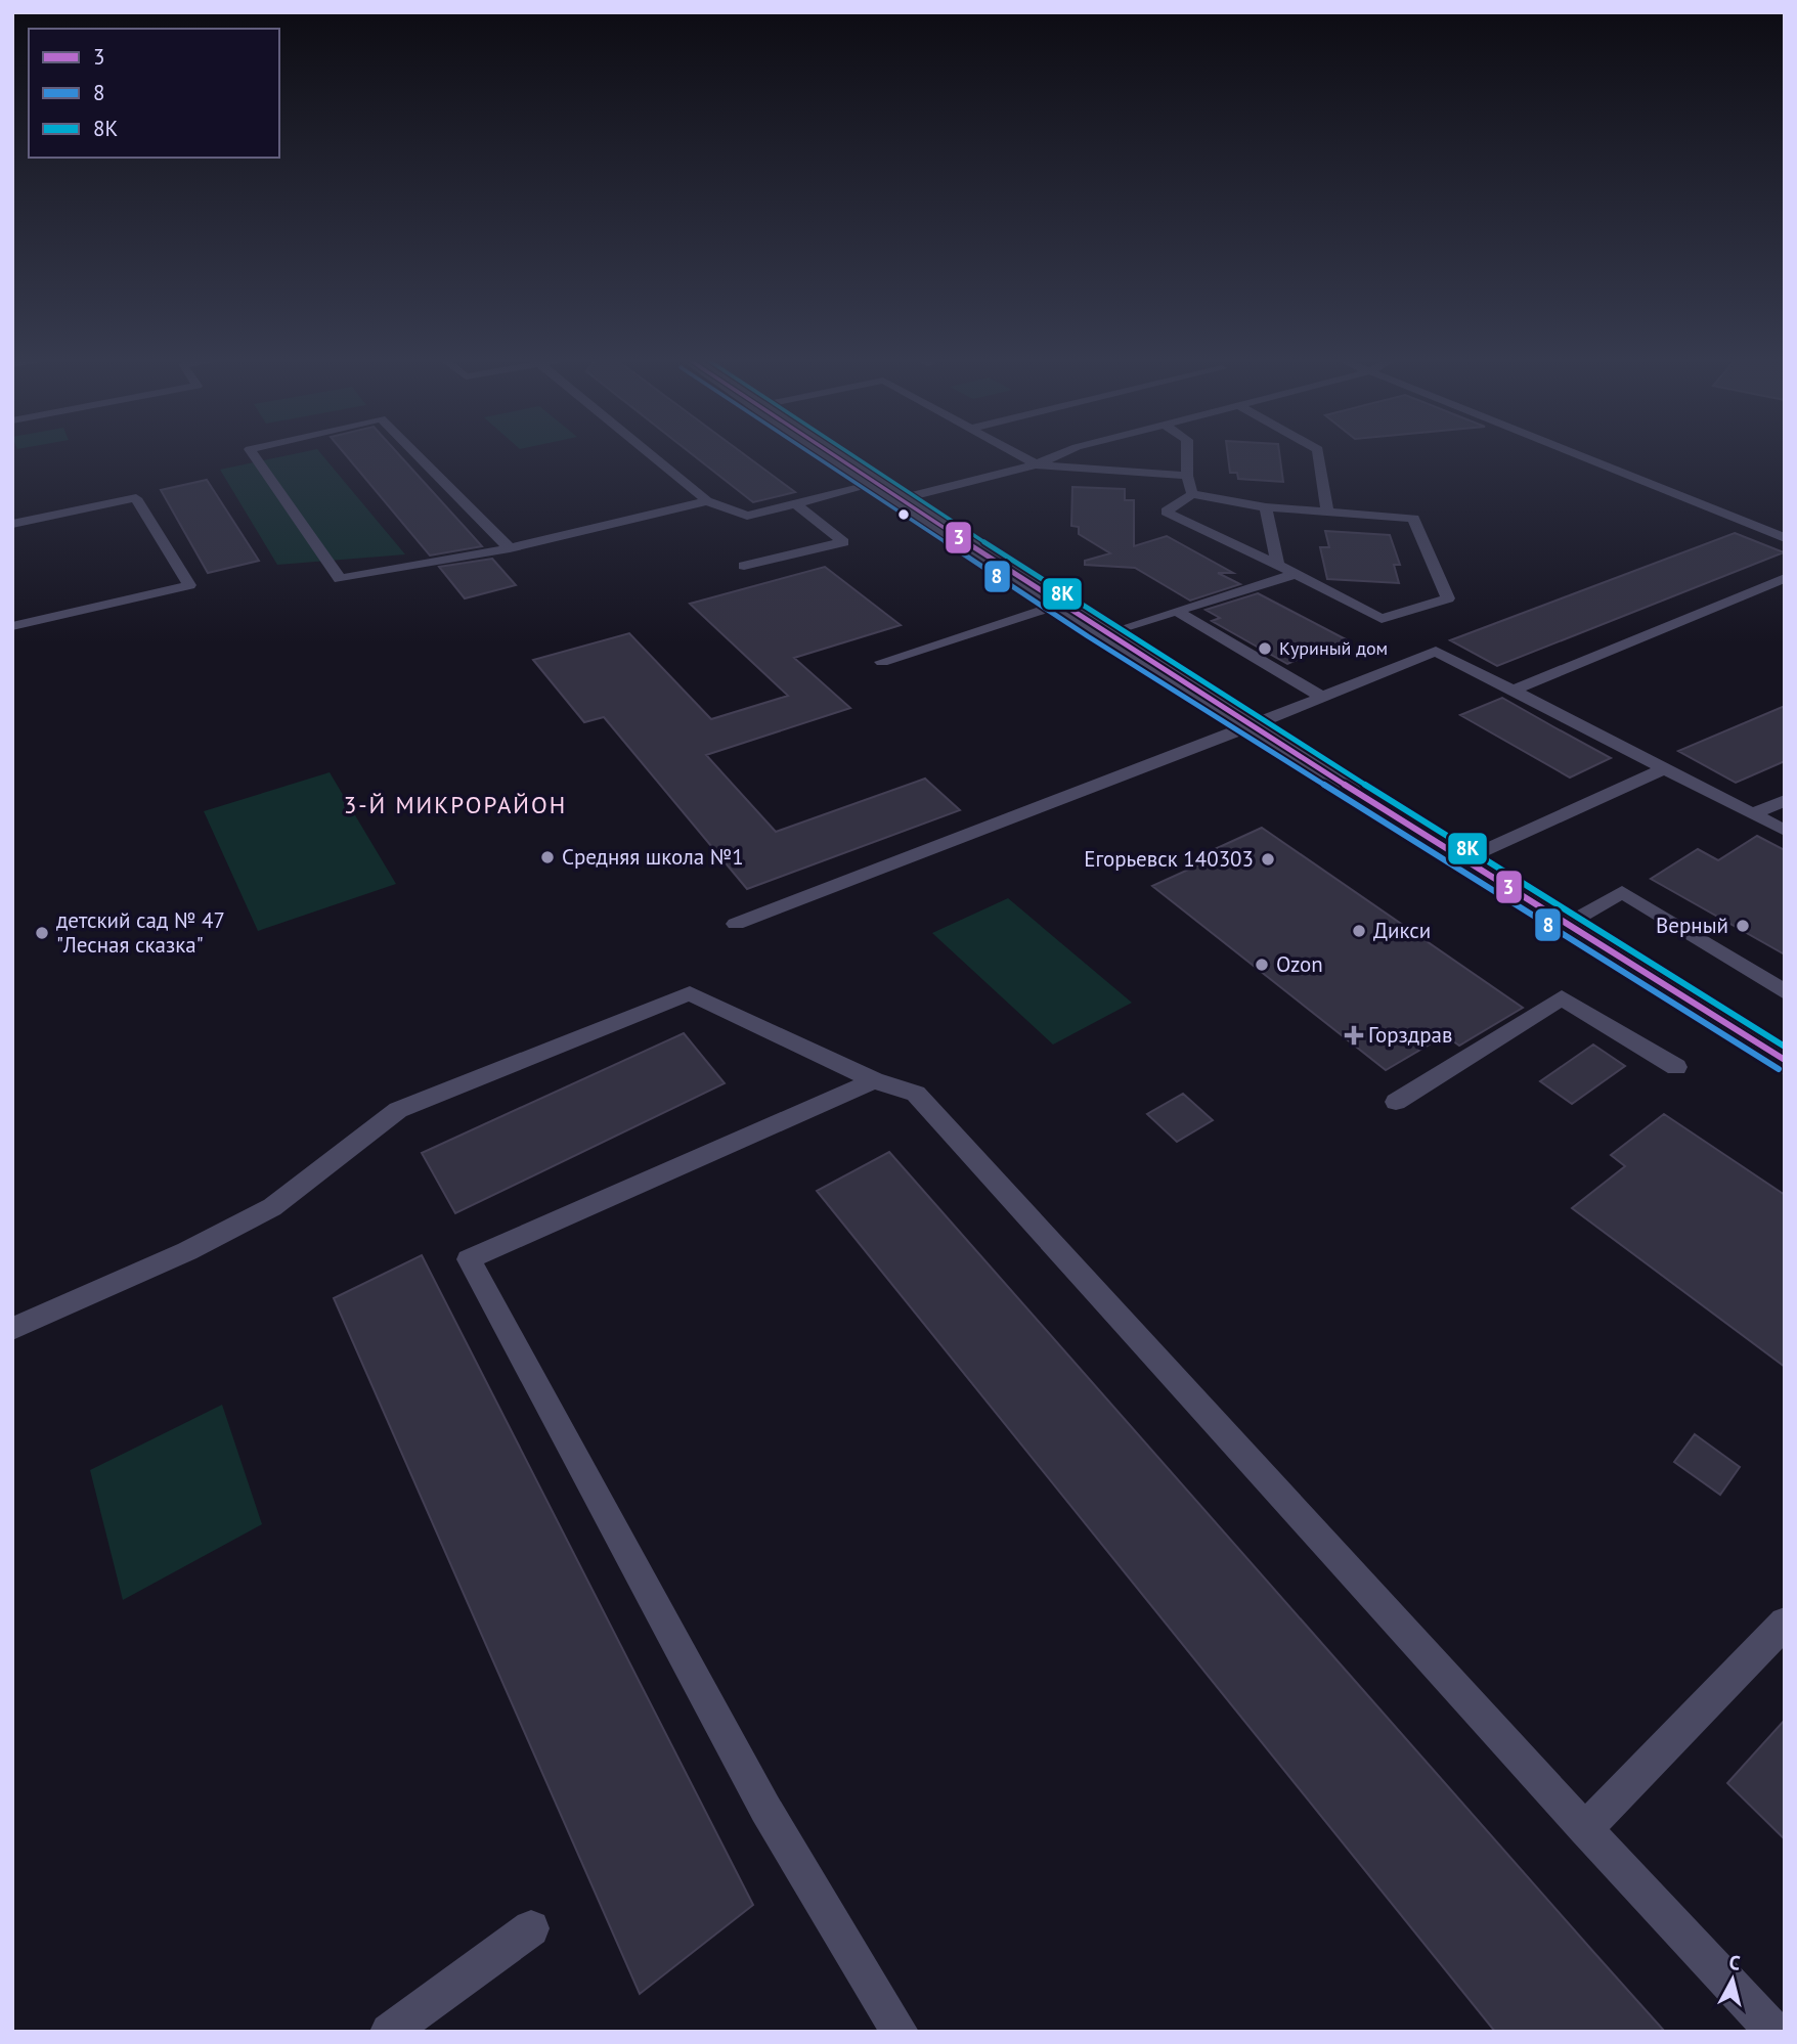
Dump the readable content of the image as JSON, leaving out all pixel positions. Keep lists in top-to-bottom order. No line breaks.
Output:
{"districts":["3-Й МИКРОРАЙОН"],"places":{"other":["Куриный дом","Средняя школа №1","Егорьевск 140303","Верный","Дикси","детский сад № 47 \"Лесная сказка\"","Ozon"],"health":["Горздрав"]},"lines":["transit line 3","transit line 8","transit line 8К"],"legend":["3","8","8К"],"north":"top"}
